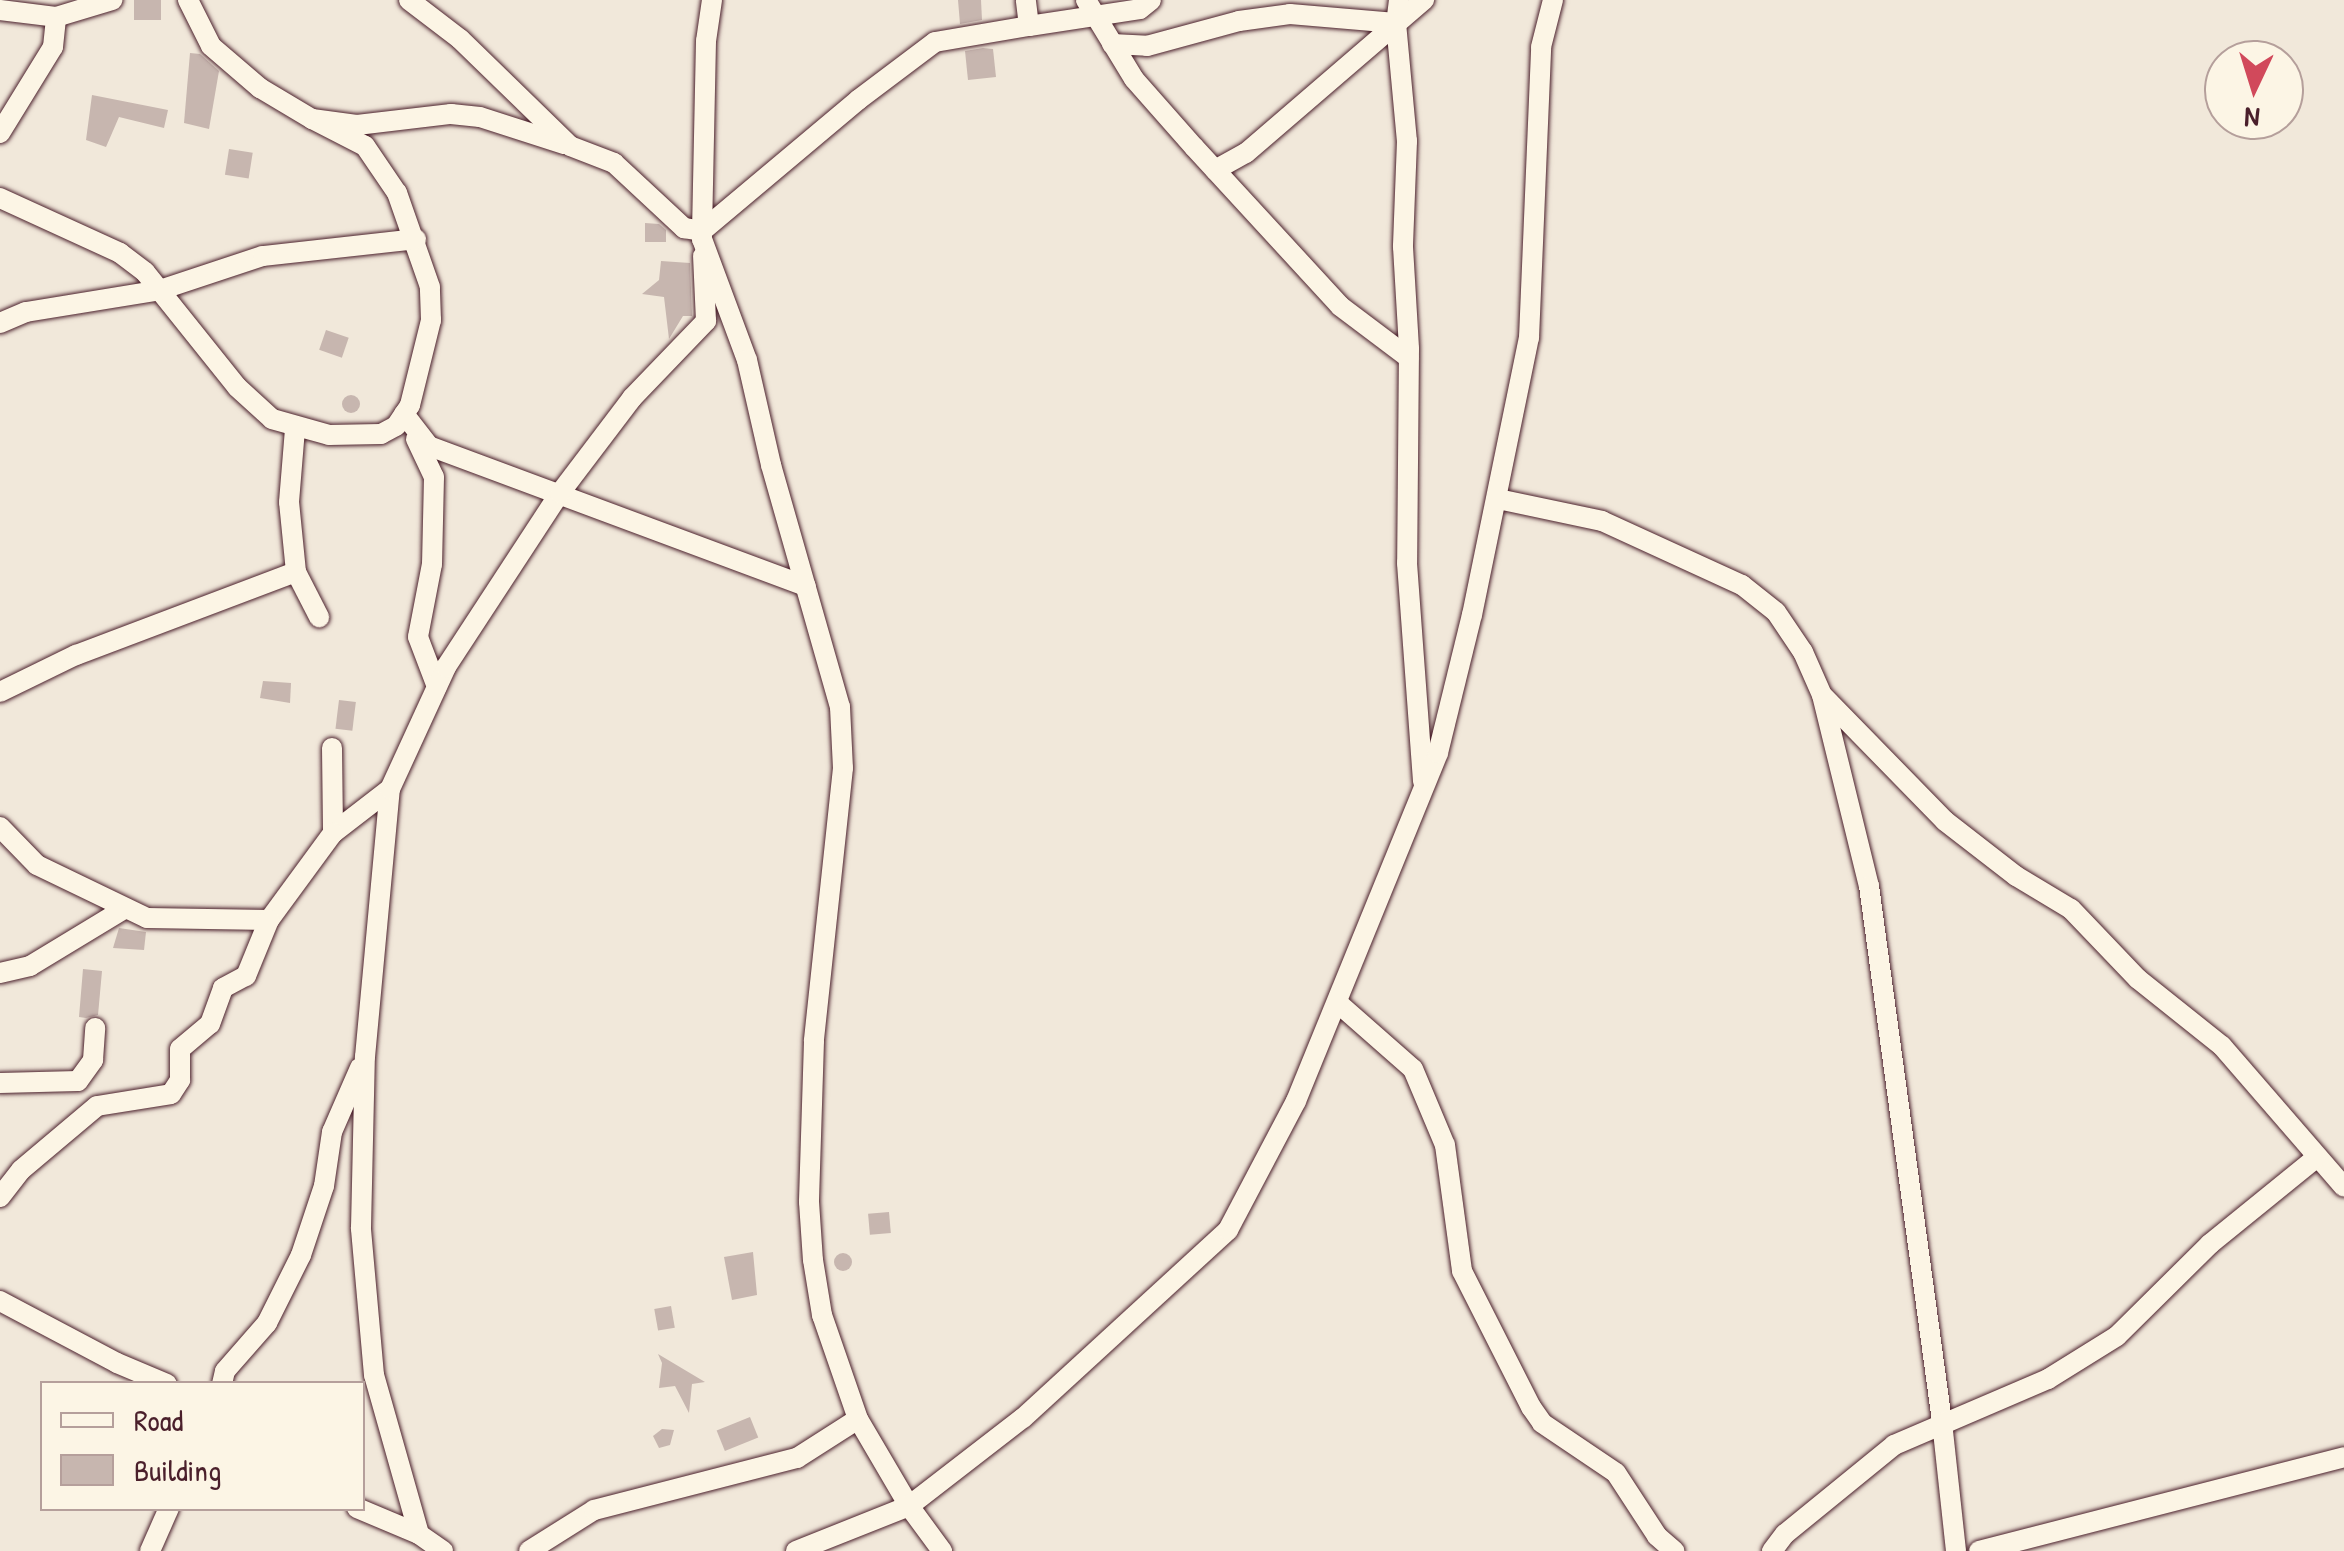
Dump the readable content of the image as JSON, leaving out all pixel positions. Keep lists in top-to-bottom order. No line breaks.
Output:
{"legend":["Road","Building"],"north":"bottom"}
